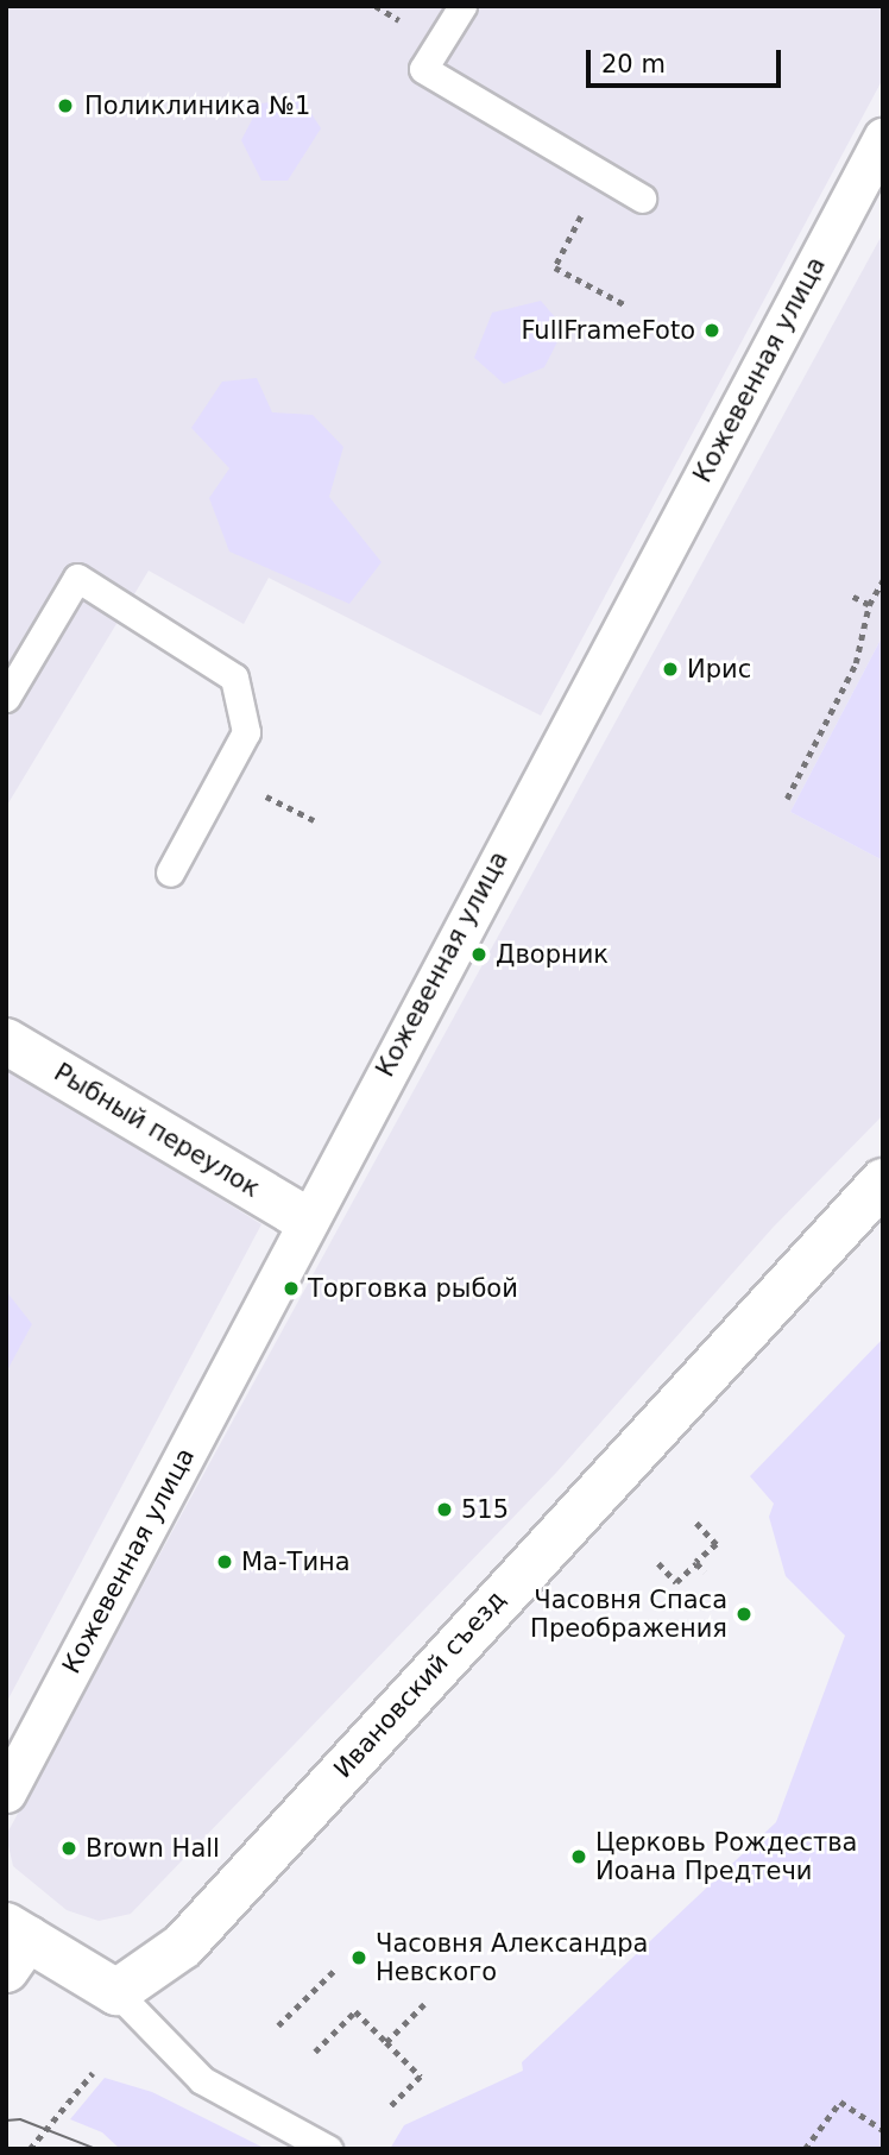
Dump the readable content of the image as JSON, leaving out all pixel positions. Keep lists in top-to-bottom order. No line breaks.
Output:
{"streets":{"street":["Кожевенная улица","Рыбный переулок","Ивановский съезд"]},"crossings":[["Кожевенная улица","Рыбный переулок"]],"places":["Поликлиника №1","FullFrameFoto","Ирис","Дворник","Торговка рыбой","515","Ма-Тина","Часовня Спаса Преображения","Brown Hall","Церковь Рождества Иоана Предтечи","Часовня Александра Невского"],"scale_bar":"20 m"}
